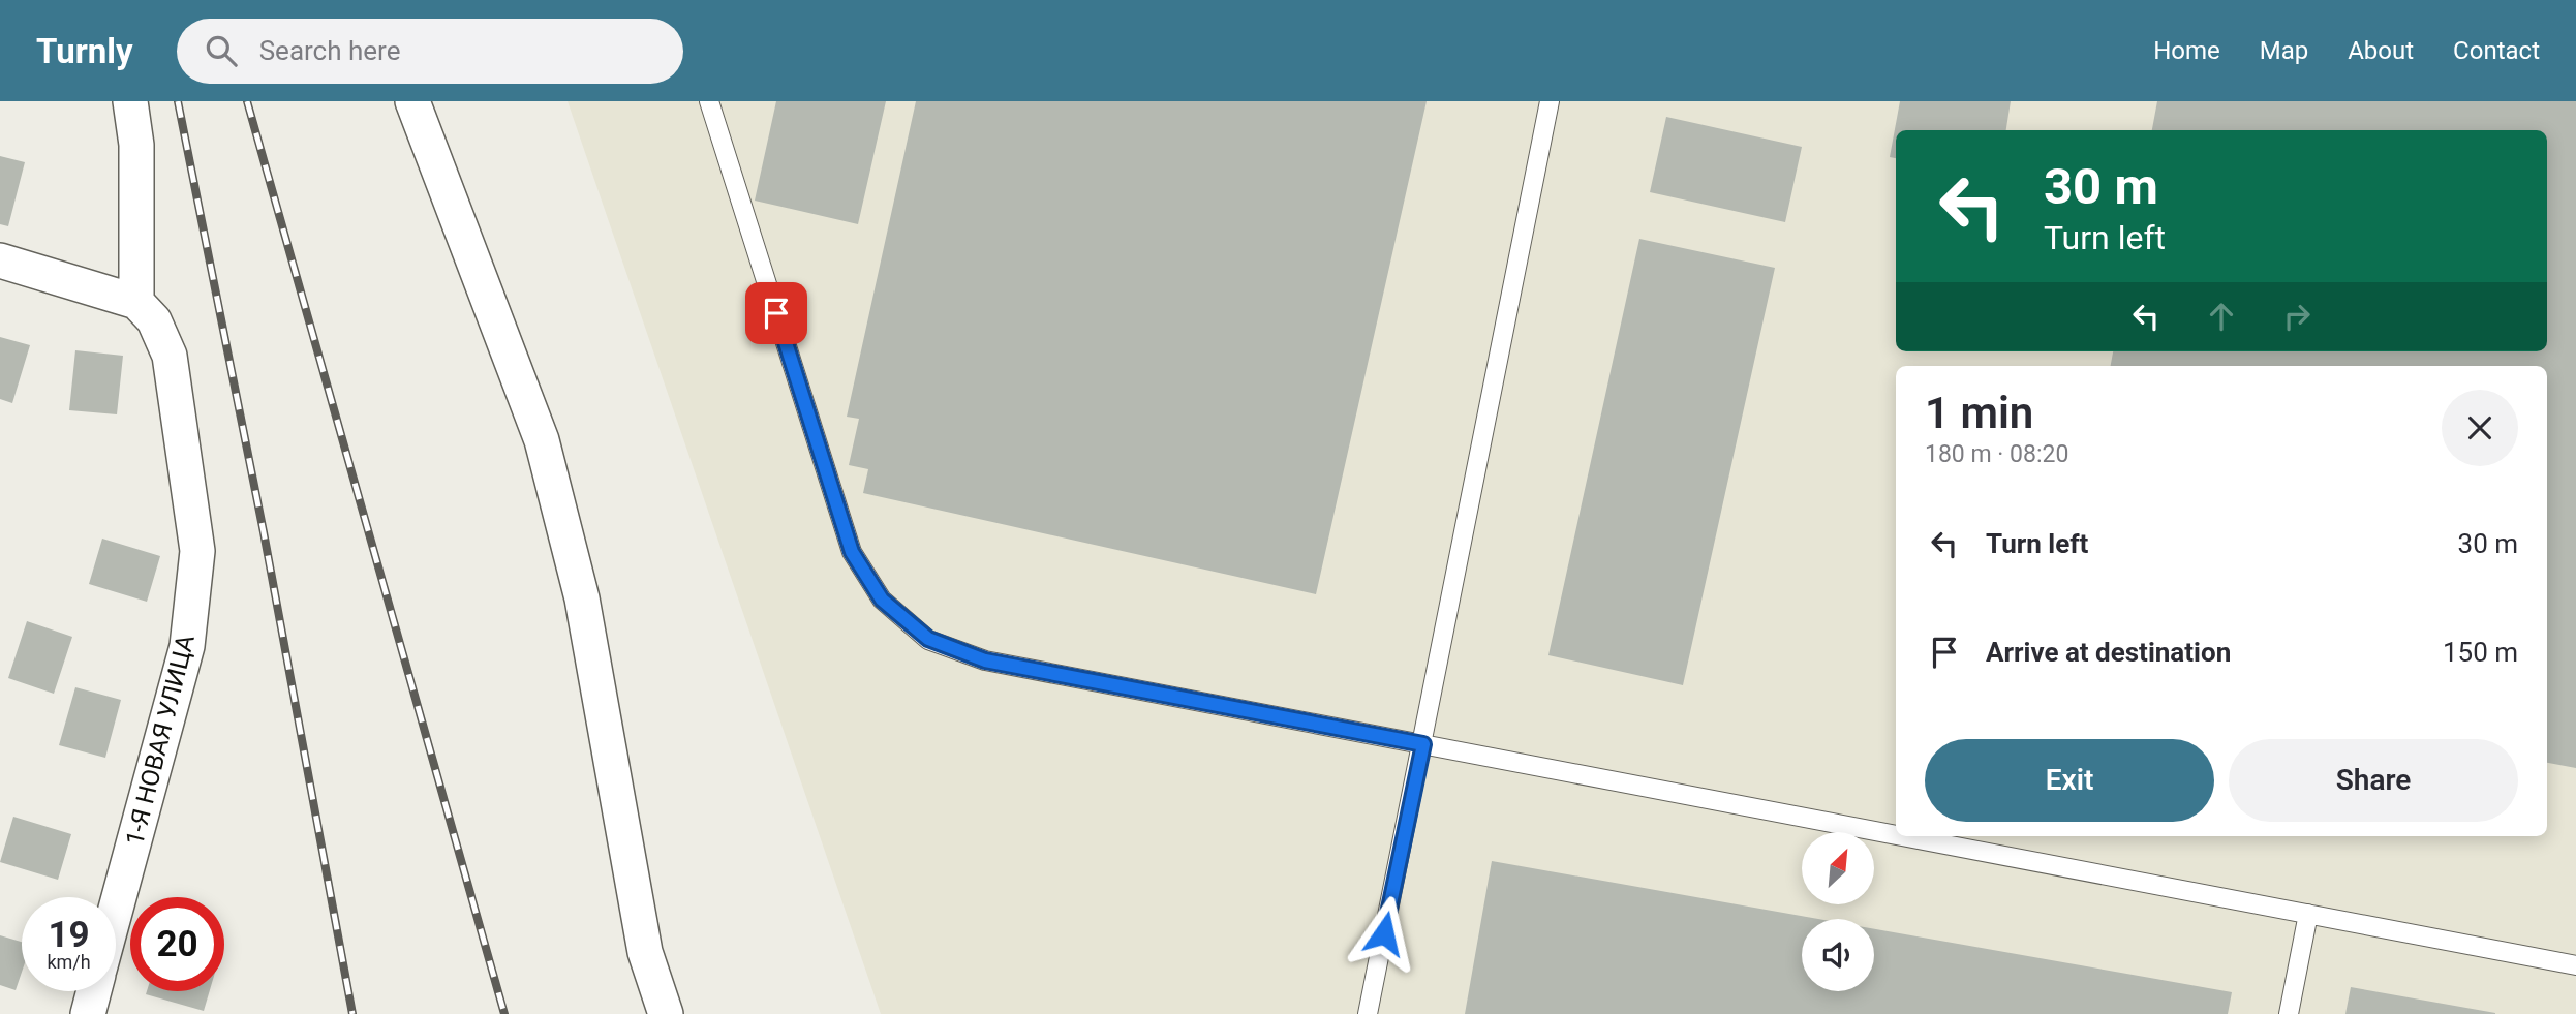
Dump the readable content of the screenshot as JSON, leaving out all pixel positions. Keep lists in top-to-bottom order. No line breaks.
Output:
{"streets":{"street":["1-Я НОВАЯ УЛИЦА"]},"north":"top right","page":{"header":"Turnly","search":"Search here","nav":["Home","Map","About","Contact"],"turn":["30 m","Turn left"],"heading":["1 min","180 m · 08:20"],"list":[{"name":"Turn left","value":"30 m"},{"name":"Arrive at destination","value":"150 m"}],"buttons":["Exit","Share"],"speed":"19 km/h","limit":"20"}}
